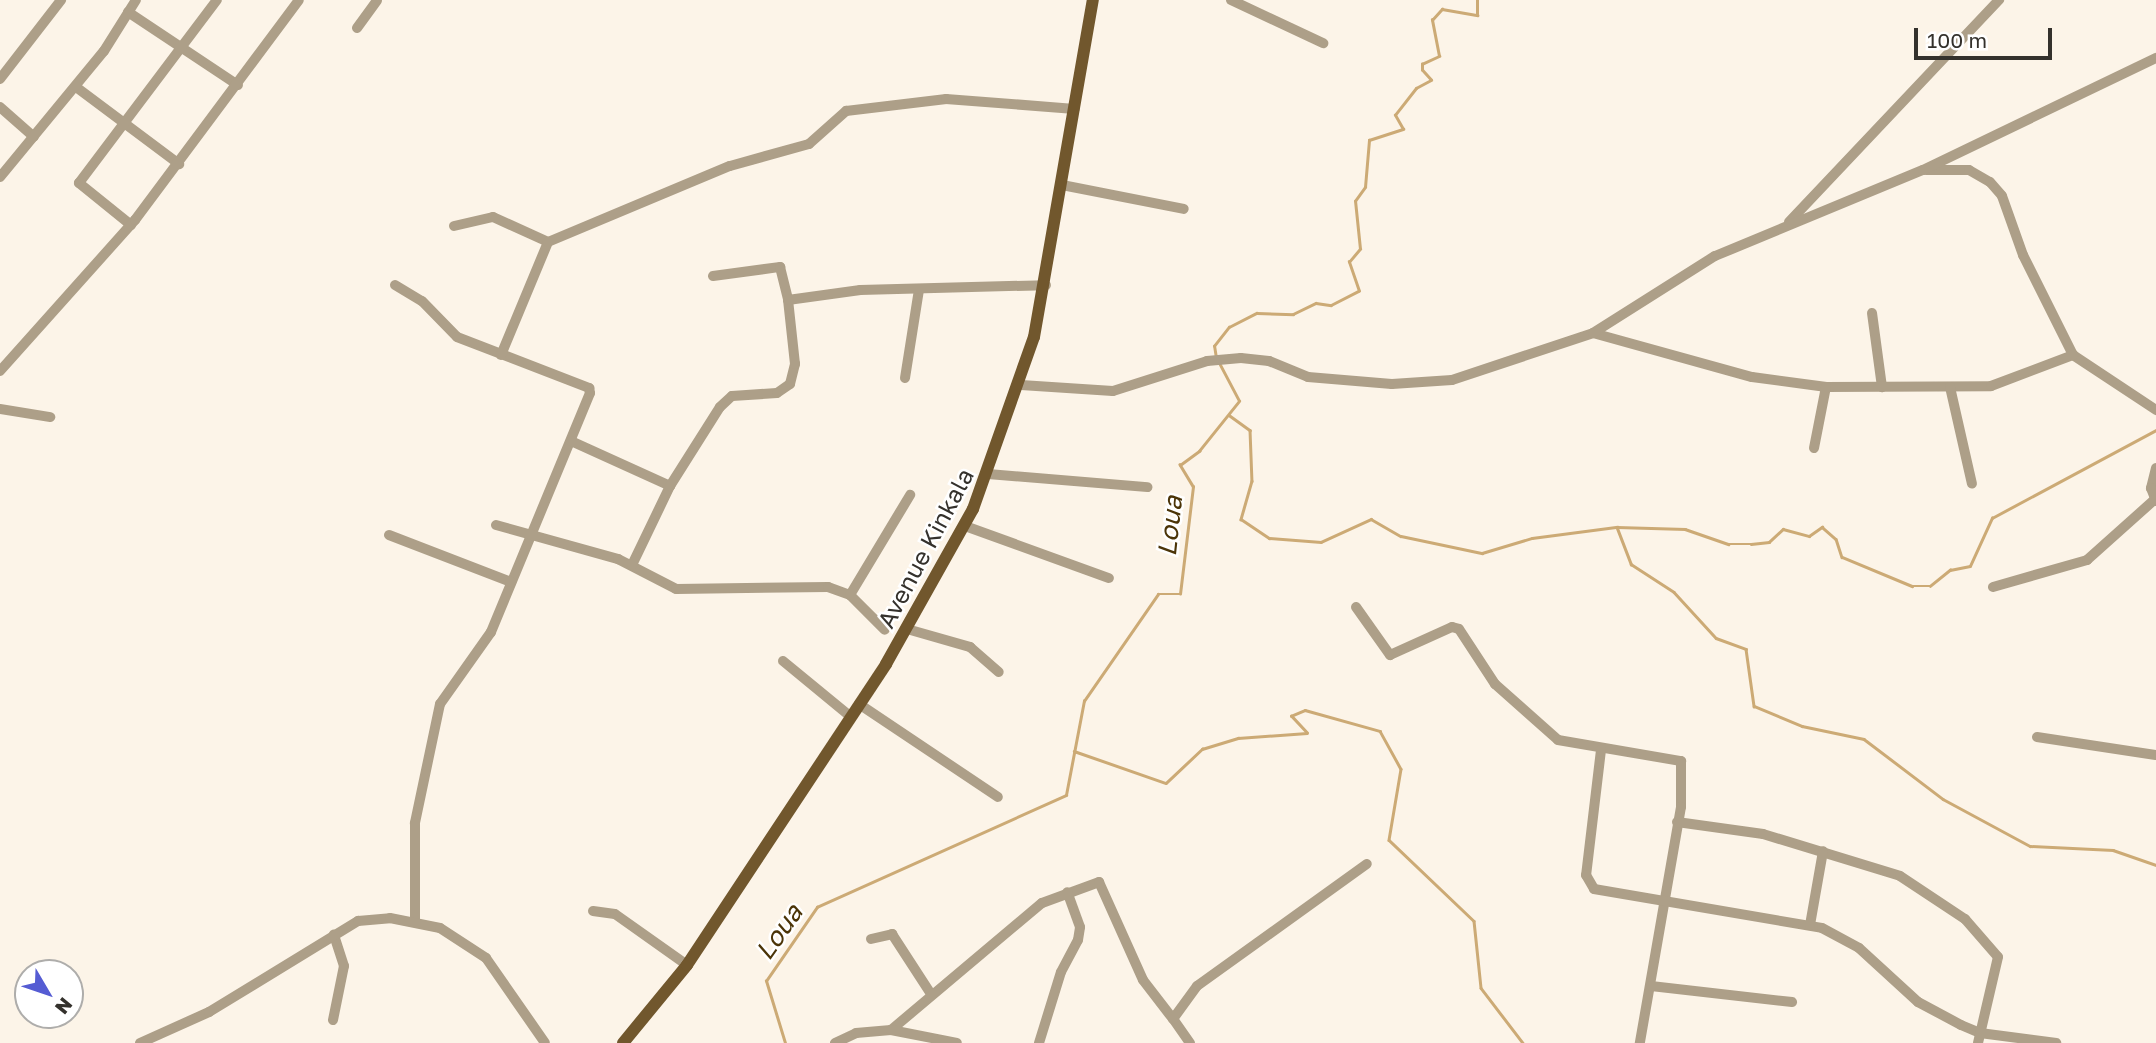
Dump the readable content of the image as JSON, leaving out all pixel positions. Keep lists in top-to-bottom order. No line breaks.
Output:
{"streets":{"main road":["Avenue Kinkala"]},"water":["Loua"],"scale_bar":"100 m","north":"bottom right"}
